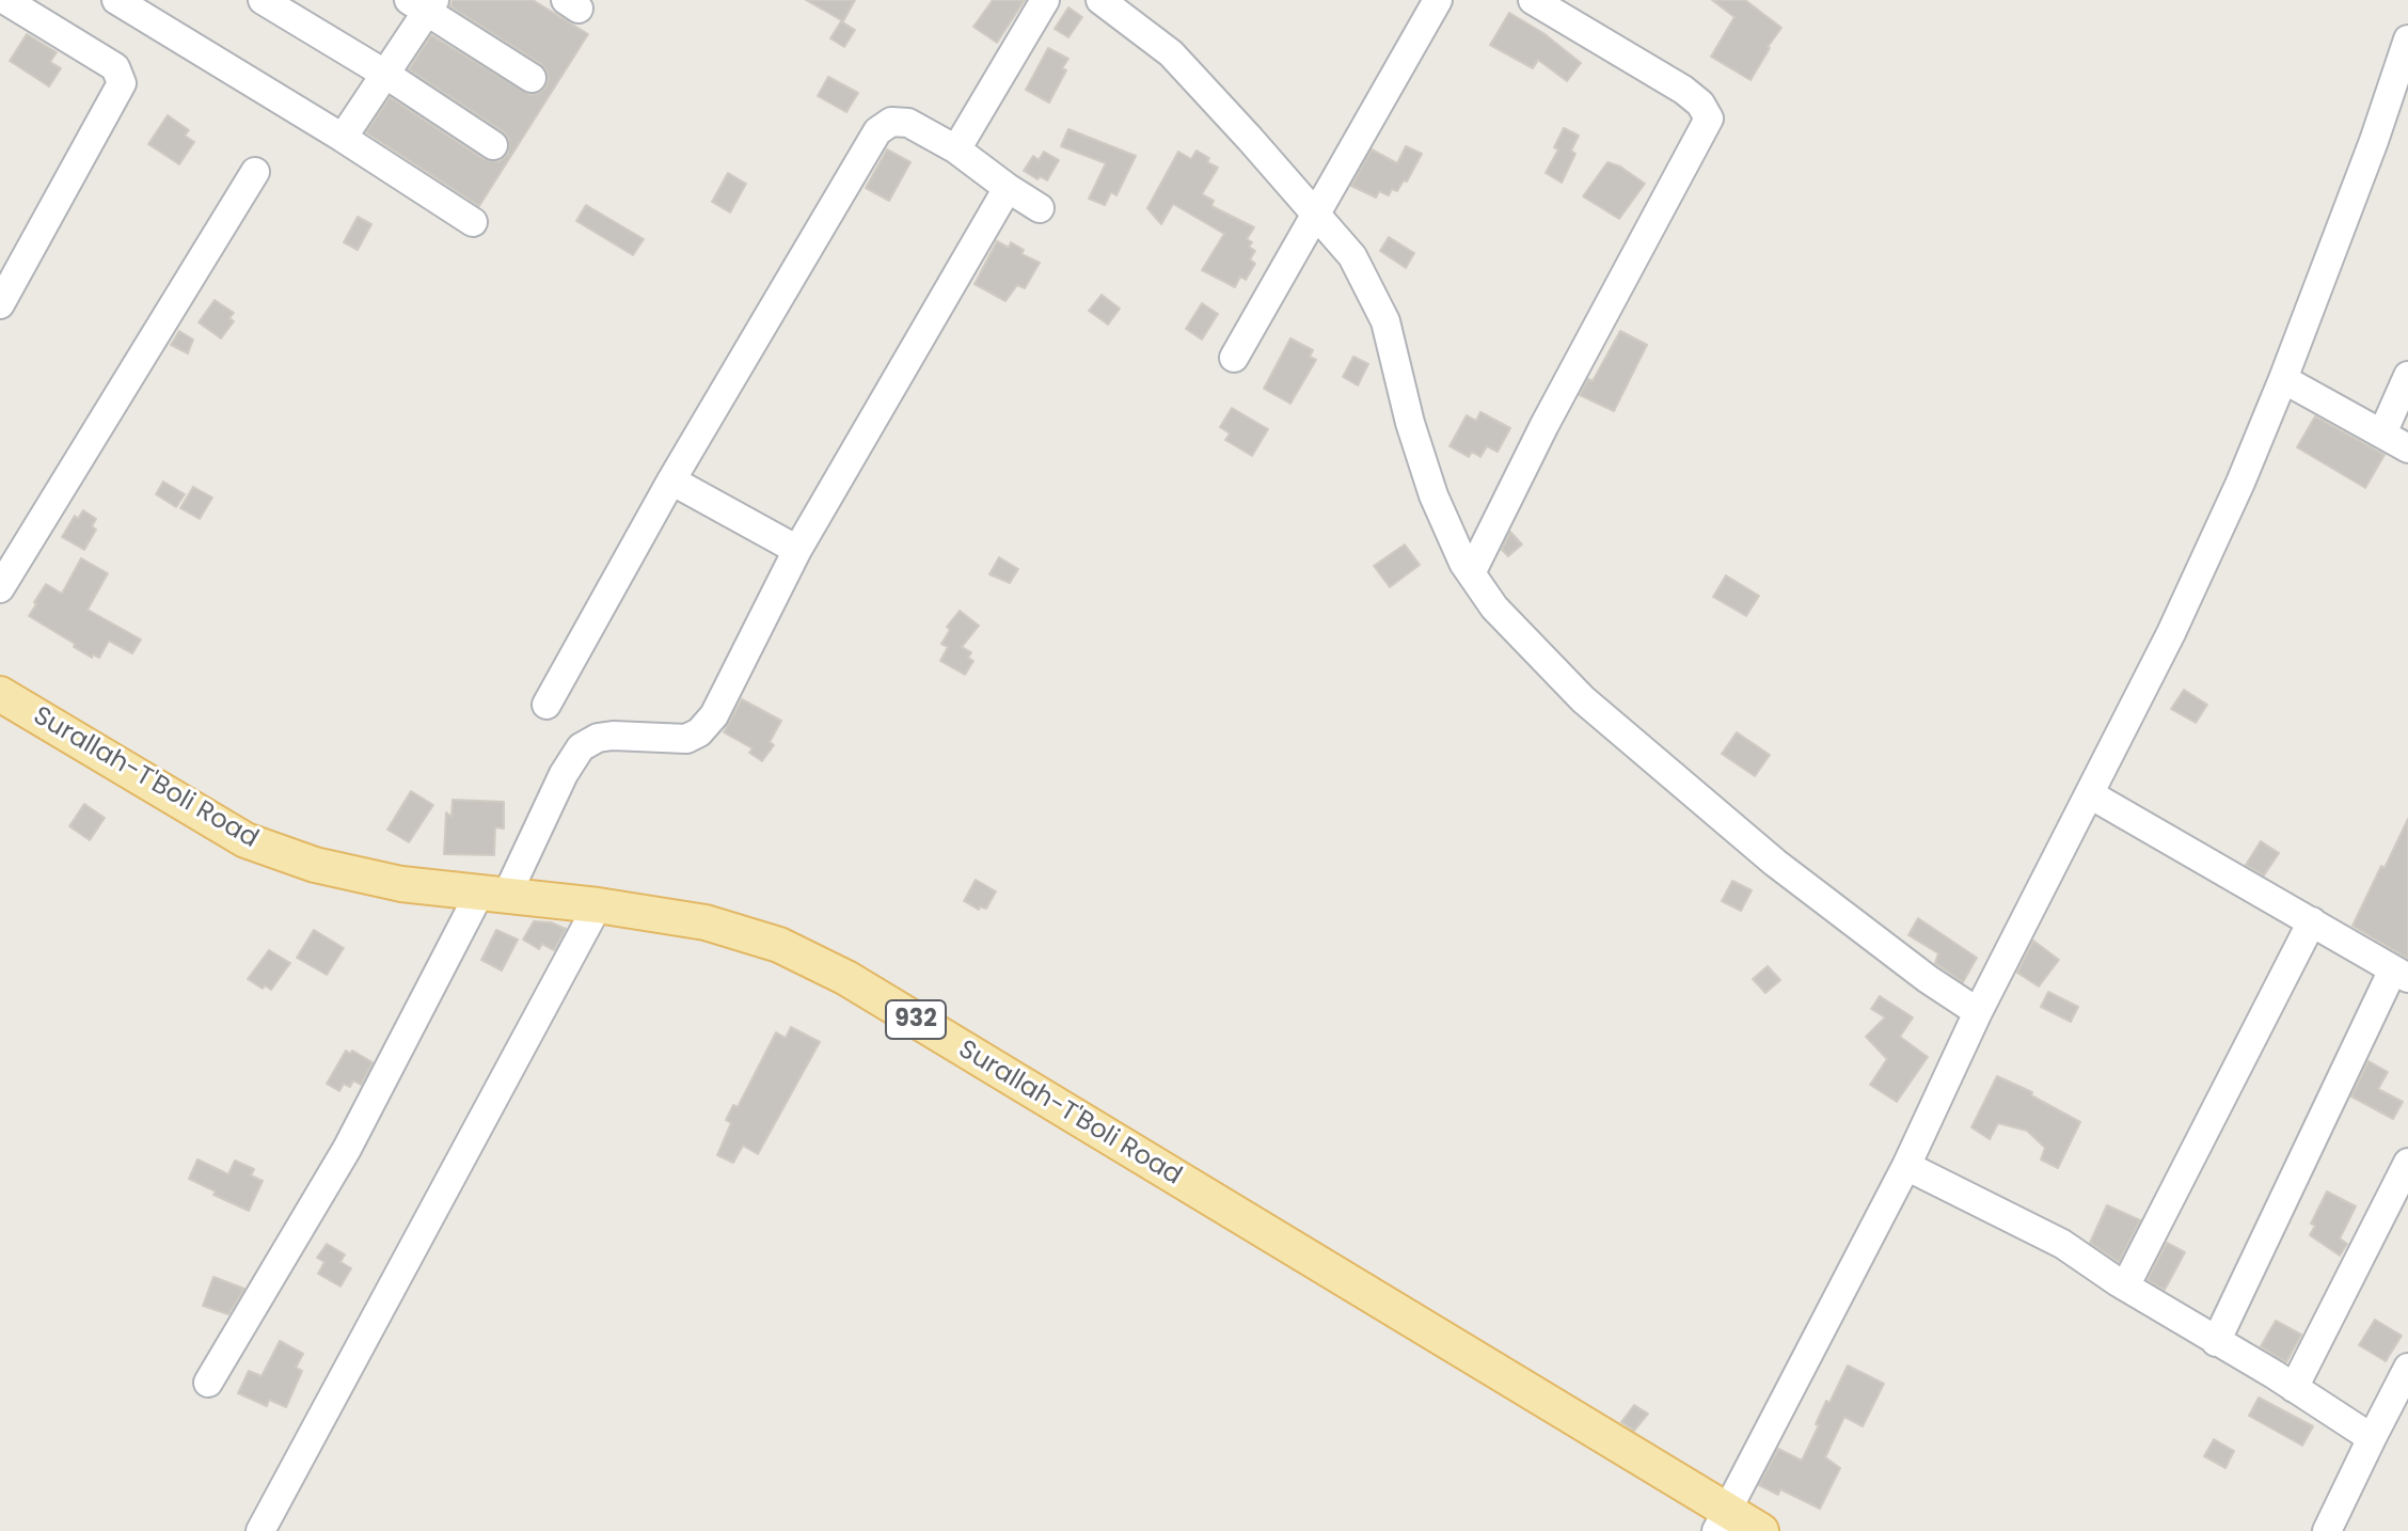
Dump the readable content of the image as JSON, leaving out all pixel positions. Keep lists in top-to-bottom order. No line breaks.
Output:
{"streets":{"main road":["Surallah-T'Boli Road","932"]}}
